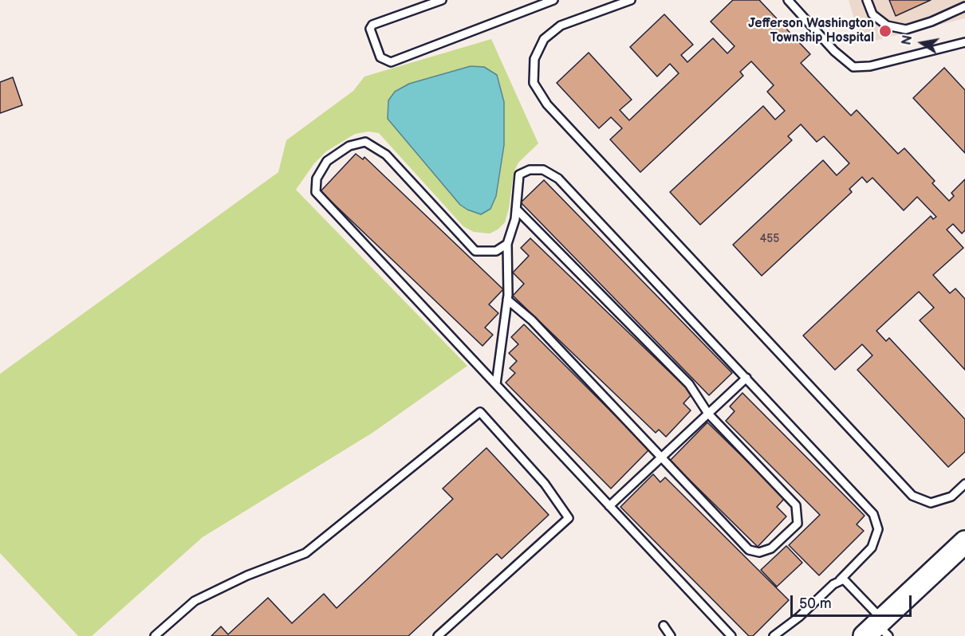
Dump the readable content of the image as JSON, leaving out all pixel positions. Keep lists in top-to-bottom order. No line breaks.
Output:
{"places":["Jefferson Washington Township Hospital"],"house_numbers":["455"],"scale_bar":"50 m","north":"left"}
